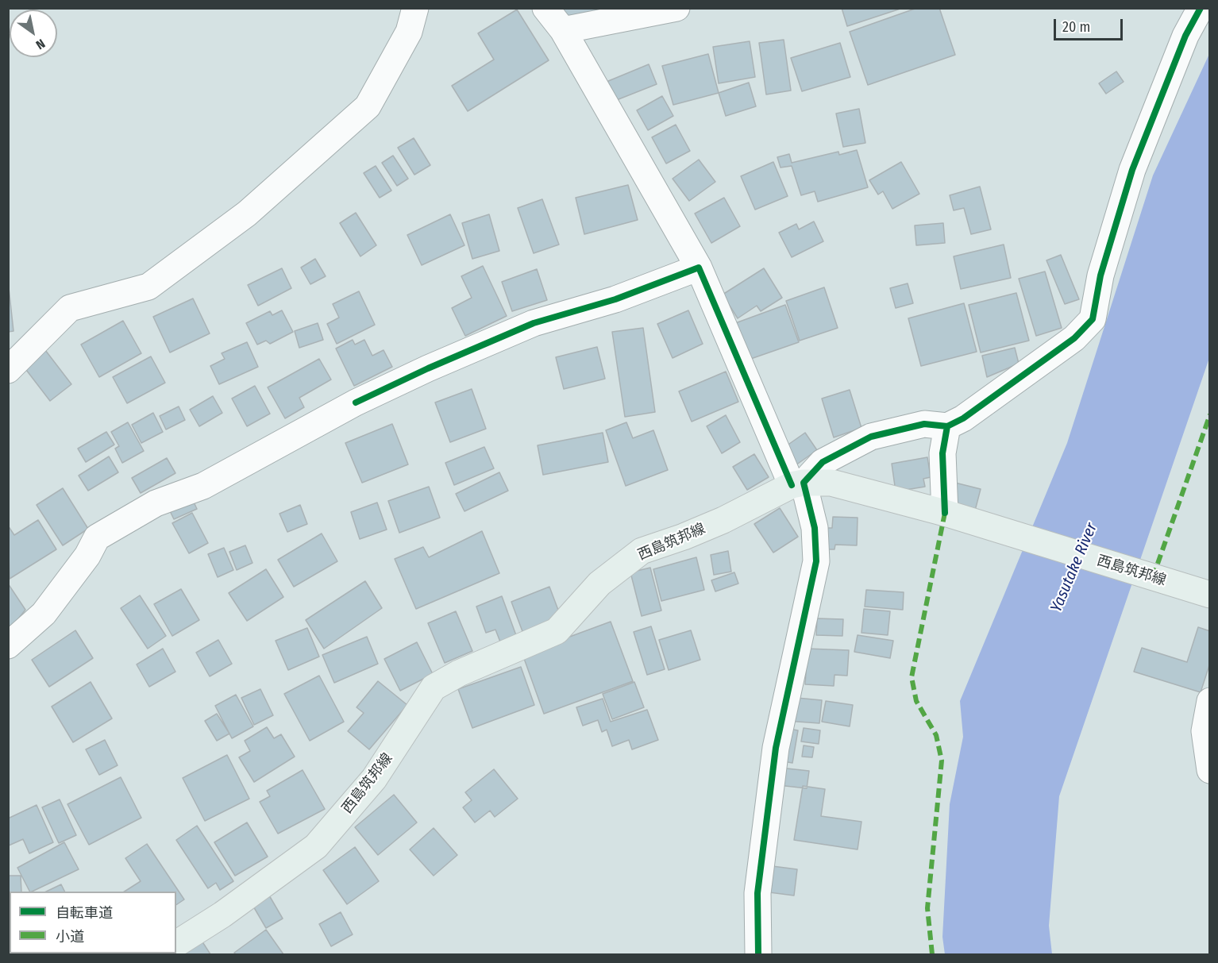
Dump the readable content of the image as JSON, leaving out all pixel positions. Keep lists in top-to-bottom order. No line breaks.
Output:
{"streets":{"main road":["西島筑邦線"]},"water":["Yasutake River"],"legend":["自転車道","小道"],"scale_bar":"20 m","north":"bottom right"}
